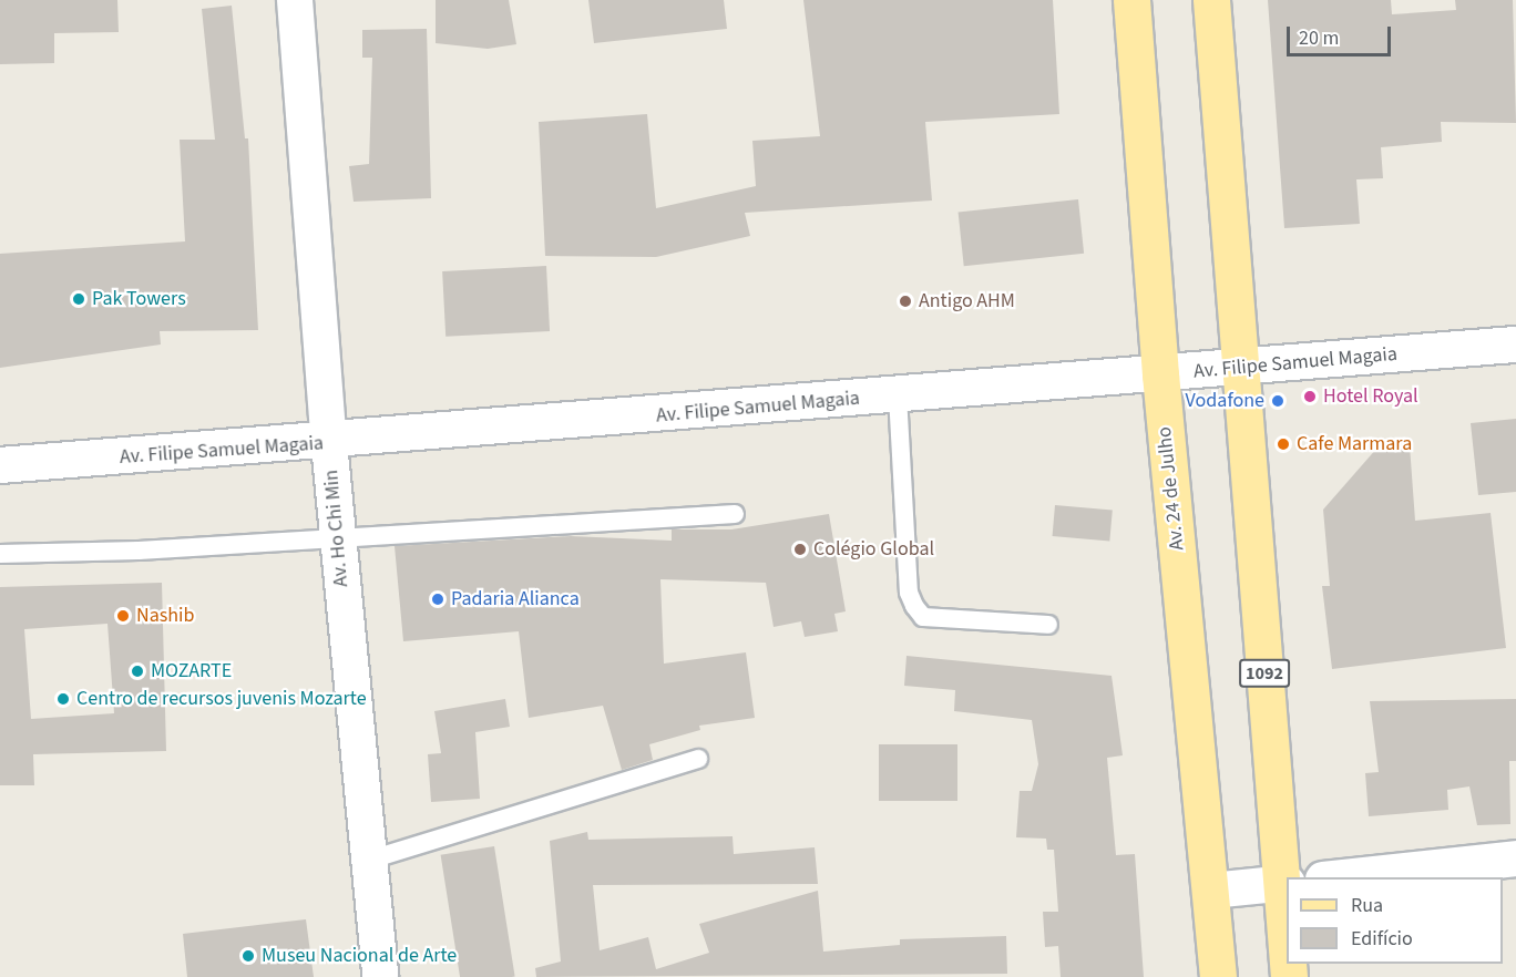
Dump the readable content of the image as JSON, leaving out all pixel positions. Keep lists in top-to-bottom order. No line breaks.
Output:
{"streets":{"main road":["Av. 24 de Julho","1092"],"street":["Av. Filipe Samuel Magaia","Av. Ho Chi Min"]},"crossings":[["Av. Filipe Samuel Magaia","Av. 24 de Julho"],["Av. Filipe Samuel Magaia","Av. Ho Chi Min"],["Av. Filipe Samuel Magaia","1092"]],"places":["Pak Towers","Antigo AHM","Hotel Royal","Vodafone","Cafe Marmara","Colégio Global","Padaria Alianca","Nashib","MOZARTE","Centro de recursos juvenis Mozarte","Museu Nacional de Arte"],"legend":["Rua","Edifício"],"scale_bar":"20 m"}
